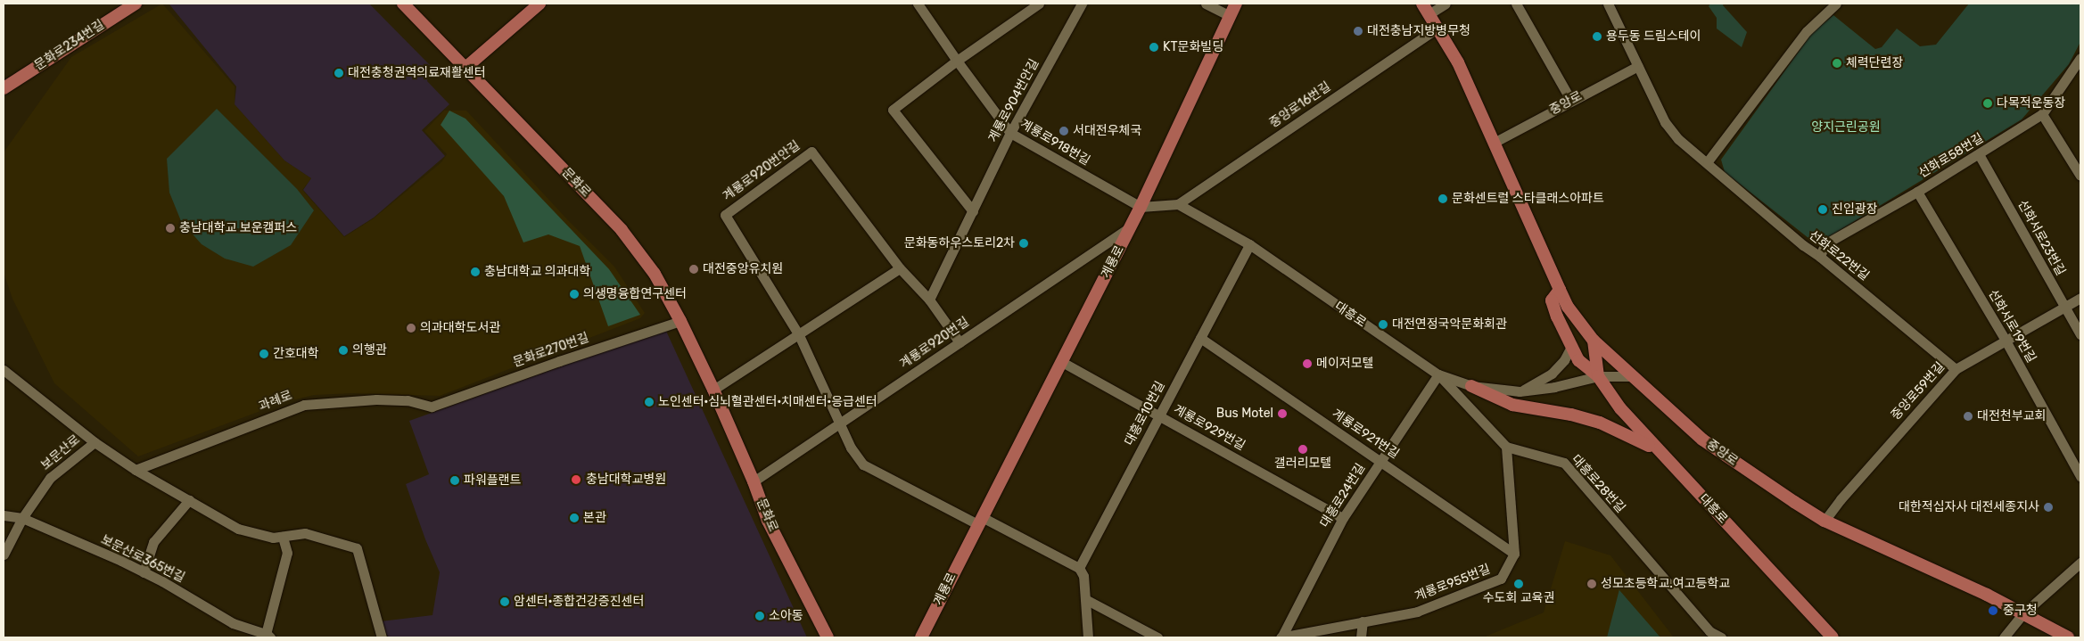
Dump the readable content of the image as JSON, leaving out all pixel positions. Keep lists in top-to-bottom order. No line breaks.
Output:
{"streets":{"main road":["문화로234번길","중앙로","문화로","계룡로","대흥로"],"street":["계룡로904번안길","중앙로16번길","계룡로918번길","선화로58번길","계룡로920번안길","선화서로23번길","선화로22번길","선화서로19번길","계룡로920번길","문화로270번길","중앙로59번길","과례로","대흥로10번길","계룡로929번길","계룡로921번길","보문산로","대흥로28번길","대흥로24번길","보문산로365번길","계룡로955번길"]},"crossings":[["계룡로904번안길","계룡로918번길"],["계룡로904번안길","계룡로920번안길"],["중앙로","중앙로16번길"],["중앙로","선화로22번길"],["중앙로","대흥로"],["중앙로","중앙로59번길"],["중앙로16번길","대흥로"],["계룡로918번길","계룡로"],["선화로58번길","선화서로23번길"],["선화로58번길","선화로22번길"],["선화로58번길","선화서로19번길"],["계룡로920번안길","계룡로"],["계룡로920번안길","계룡로920번길"],["문화로","계룡로920번길"],["문화로","문화로270번길"],["선화서로23번길","중앙로59번길"],["선화로22번길","중앙로59번길"],["계룡로","계룡로920번길"],["계룡로","계룡로929번길"],["대흥로","대흥로10번길"],["대흥로","대흥로24번길"],["선화서로19번길","중앙로59번길"],["문화로270번길","과례로"],["대흥로10번길","계룡로929번길"],["대흥로10번길","계룡로921번길"],["계룡로929번길","대흥로24번길"],["계룡로921번길","대흥로24번길"],["계룡로921번길","계룡로955번길"],["보문산로","보문산로365번길"],["대흥로24번길","계룡로955번길"]],"parks":["양지근린공원"],"places":["대전충남지방병무청","용두동 드림스테이","KT문화빌딩","체력단련장","대전충청권역의료재활센터","다목적운동장","서대전우체국","문화센트럴 스타클래스아파트","진입광장","충남대학교 보운캠퍼스","문화동하우스토리2차","대전중앙유치원","충남대학교 의과대학","의생명융합연구센터","대전연정국악문화회관","의과대학도서관","의행관","간호대학","메이저모텔","노인센터·심뇌혈관센터·치매센터·응급센터","Bus Motel","대전천부교회","갤러리모텔","충남대학교병원","파워플랜트","대한적십자사 대전세종지사","본관","수도회 교육권","성모초등학교.여고등학교","암센터·종합건강증진센터","중구청","소아동"]}
